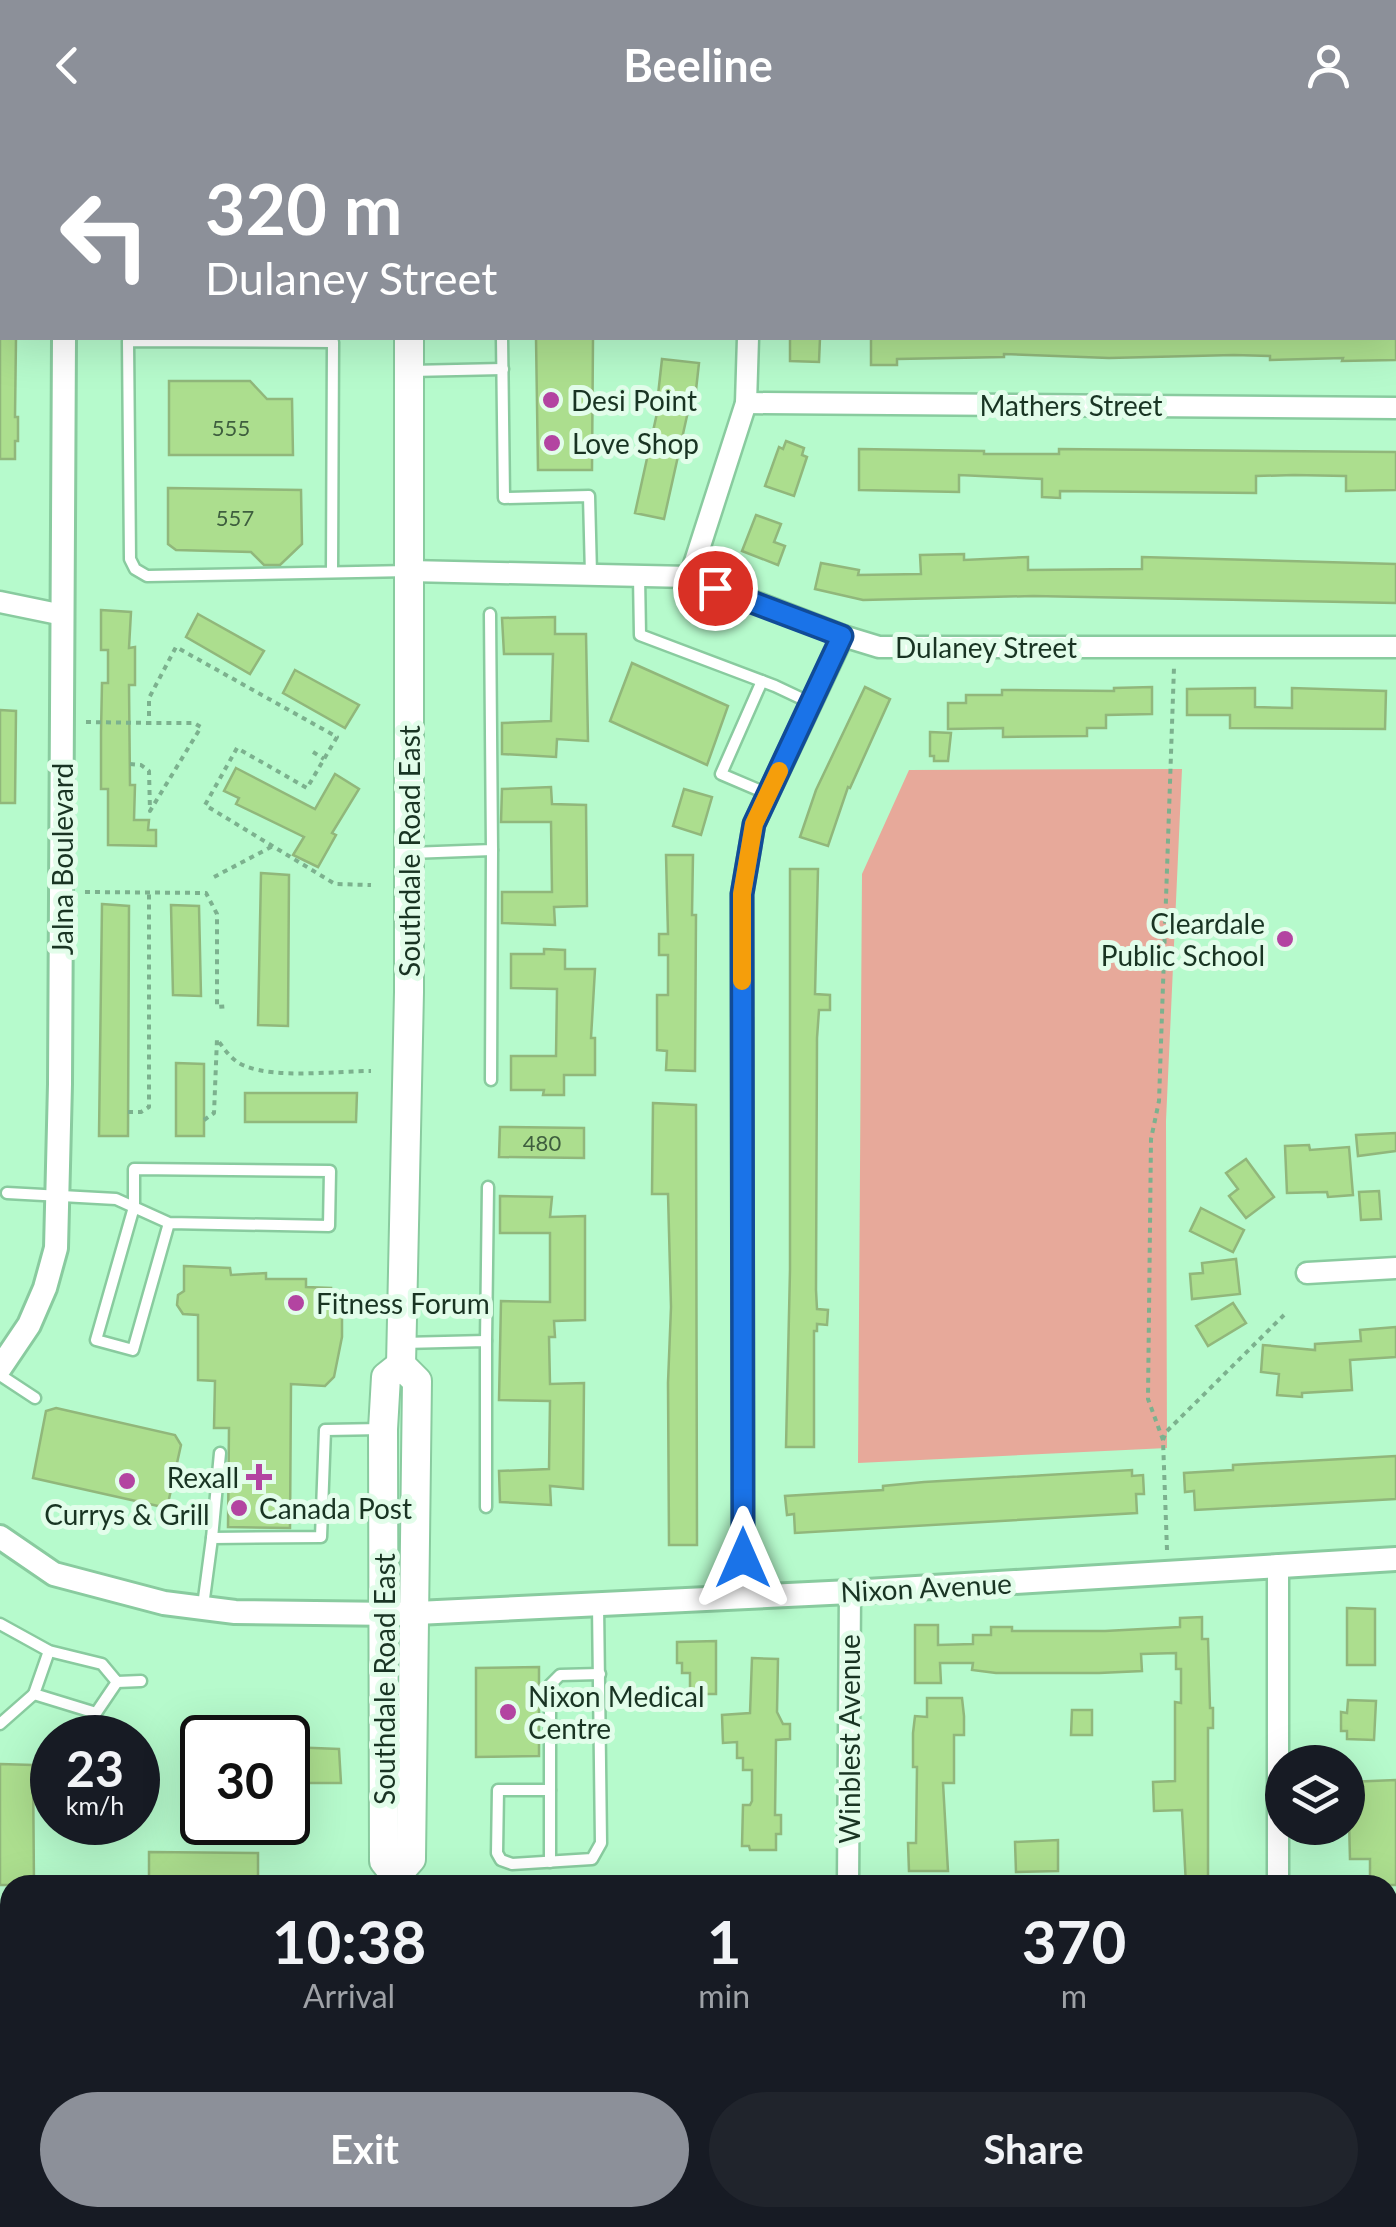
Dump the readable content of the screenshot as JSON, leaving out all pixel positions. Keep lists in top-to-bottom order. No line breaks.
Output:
{"streets":{"main road":["Southdale Road East"],"street":["Mathers Street","Dulaney Street","Jalna Boulevard","Nixon Avenue","Winblest Avenue"]},"crossings":[["Dulaney Street","Southdale Road East"],["Southdale Road East","Nixon Avenue"],["Nixon Avenue","Winblest Avenue"]],"places":{"other":["Desi Point","Love Shop","Cleardale Public School","Fitness Forum","Currys & Grill","Canada Post","Nixon Medical Centre"],"health":["Rexall"]},"house_numbers":["555","557","480"],"page":{"header":"Beeline","turn":["320 m","Dulaney Street"],"speed":"23 km/h","limit":"30","eta":["10:38","Arrival","1","min","370","m"],"buttons":["Exit","Share"]}}
